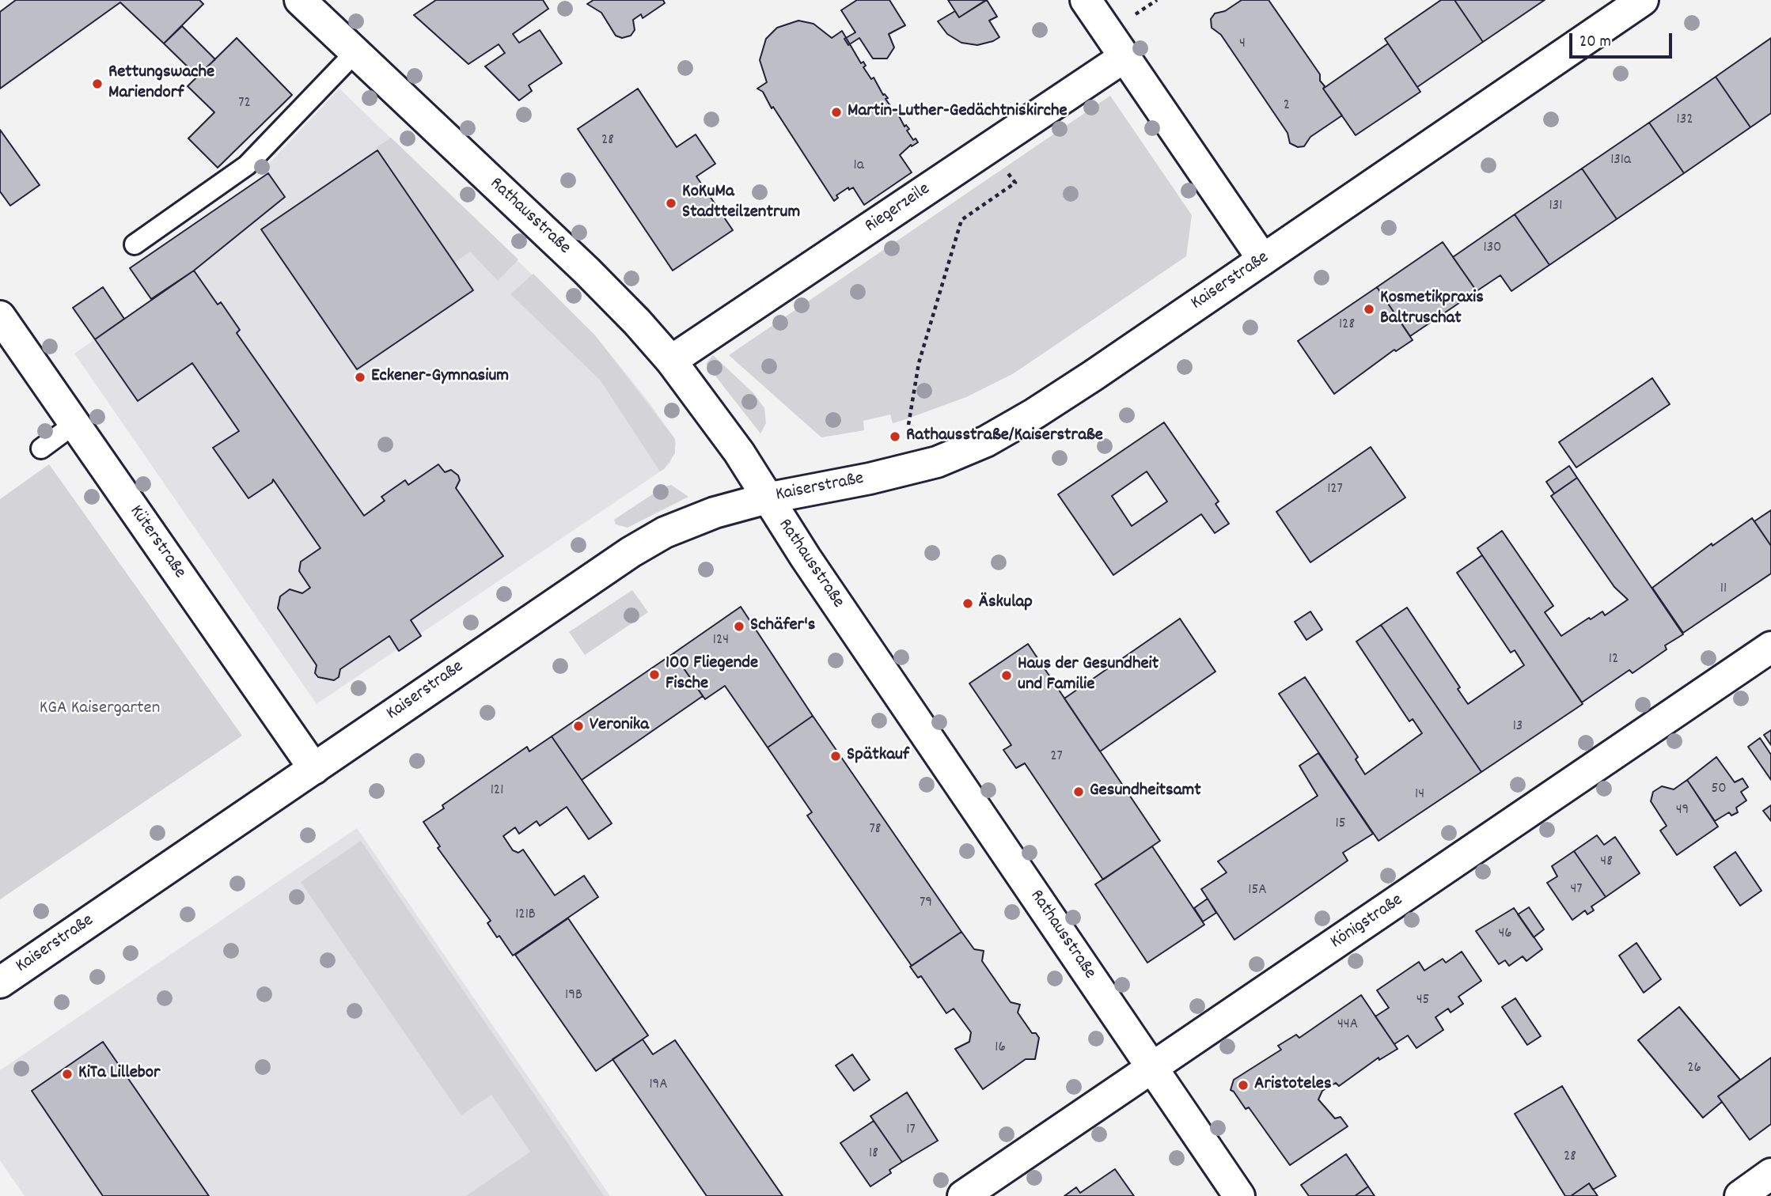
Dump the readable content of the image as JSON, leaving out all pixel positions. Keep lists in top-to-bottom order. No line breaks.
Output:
{"streets":{"street":["Riegerzeile","Rathausstraße","Kaiserstraße","Küterstraße","Königstraße"]},"crossings":[["Riegerzeile","Rathausstraße"],["Rathausstraße","Kaiserstraße"],["Rathausstraße","Königstraße"],["Kaiserstraße","Küterstraße"]],"parks":["KGA Kaisergarten"],"places":["Rettungswache Mariendorf","Martin-Luther-Gedächtniskirche","KoKuMa Stadtteilzentrum","Kosmetikpraxis Baltruschat","Eckener-Gymnasium","Rathausstraße/Kaiserstraße","Äskulap","Schäfer's","100 Fliegende Fische","Haus der Gesundheit und Familie","Veronika","Spätkauf","Gesundheitsamt","KiTa Lillebor","Aristoteles"],"house_numbers":["4","72","2","132","28","131a","1a","131","130","128","127","11","124","12","13","27","50","121","14","49","15","78","48","47","15A","79","121B","46","19B","45","44A","16","26","19A","17","18","28"],"scale_bar":"20 m"}
